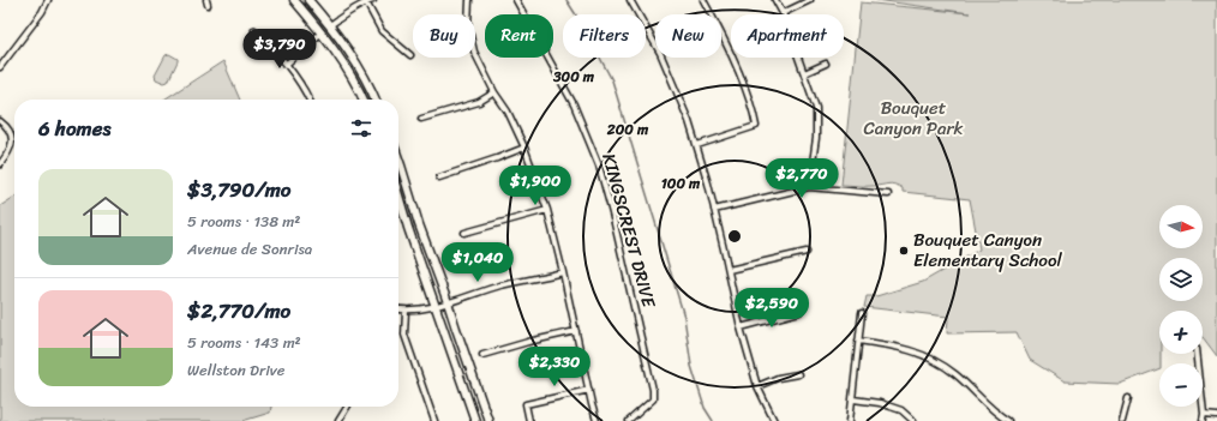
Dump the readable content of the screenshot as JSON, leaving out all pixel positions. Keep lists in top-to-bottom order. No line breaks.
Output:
{"streets":{"street":["KINGSCREST DRIVE"]},"parks":["Bouquet Canyon Park"],"places":["Bouquet Canyon Elementary School"],"north":"right","page":{"chip":["Buy","Rent","Filters","New","Apartment"],"price":["$3,790","$2,770","$1,900","$1,040","$2,590","$2,330"],"heading":"6 homes","list":[{"name":"$3,790/mo","note":"5 rooms · 138 m² · Avenue de Sonrisa"},{"name":"$2,770/mo","note":"5 rooms · 143 m² · Wellston Drive"}],"map_buttons":["+","−"]},"rings":["300 m","200 m","100 m"]}
